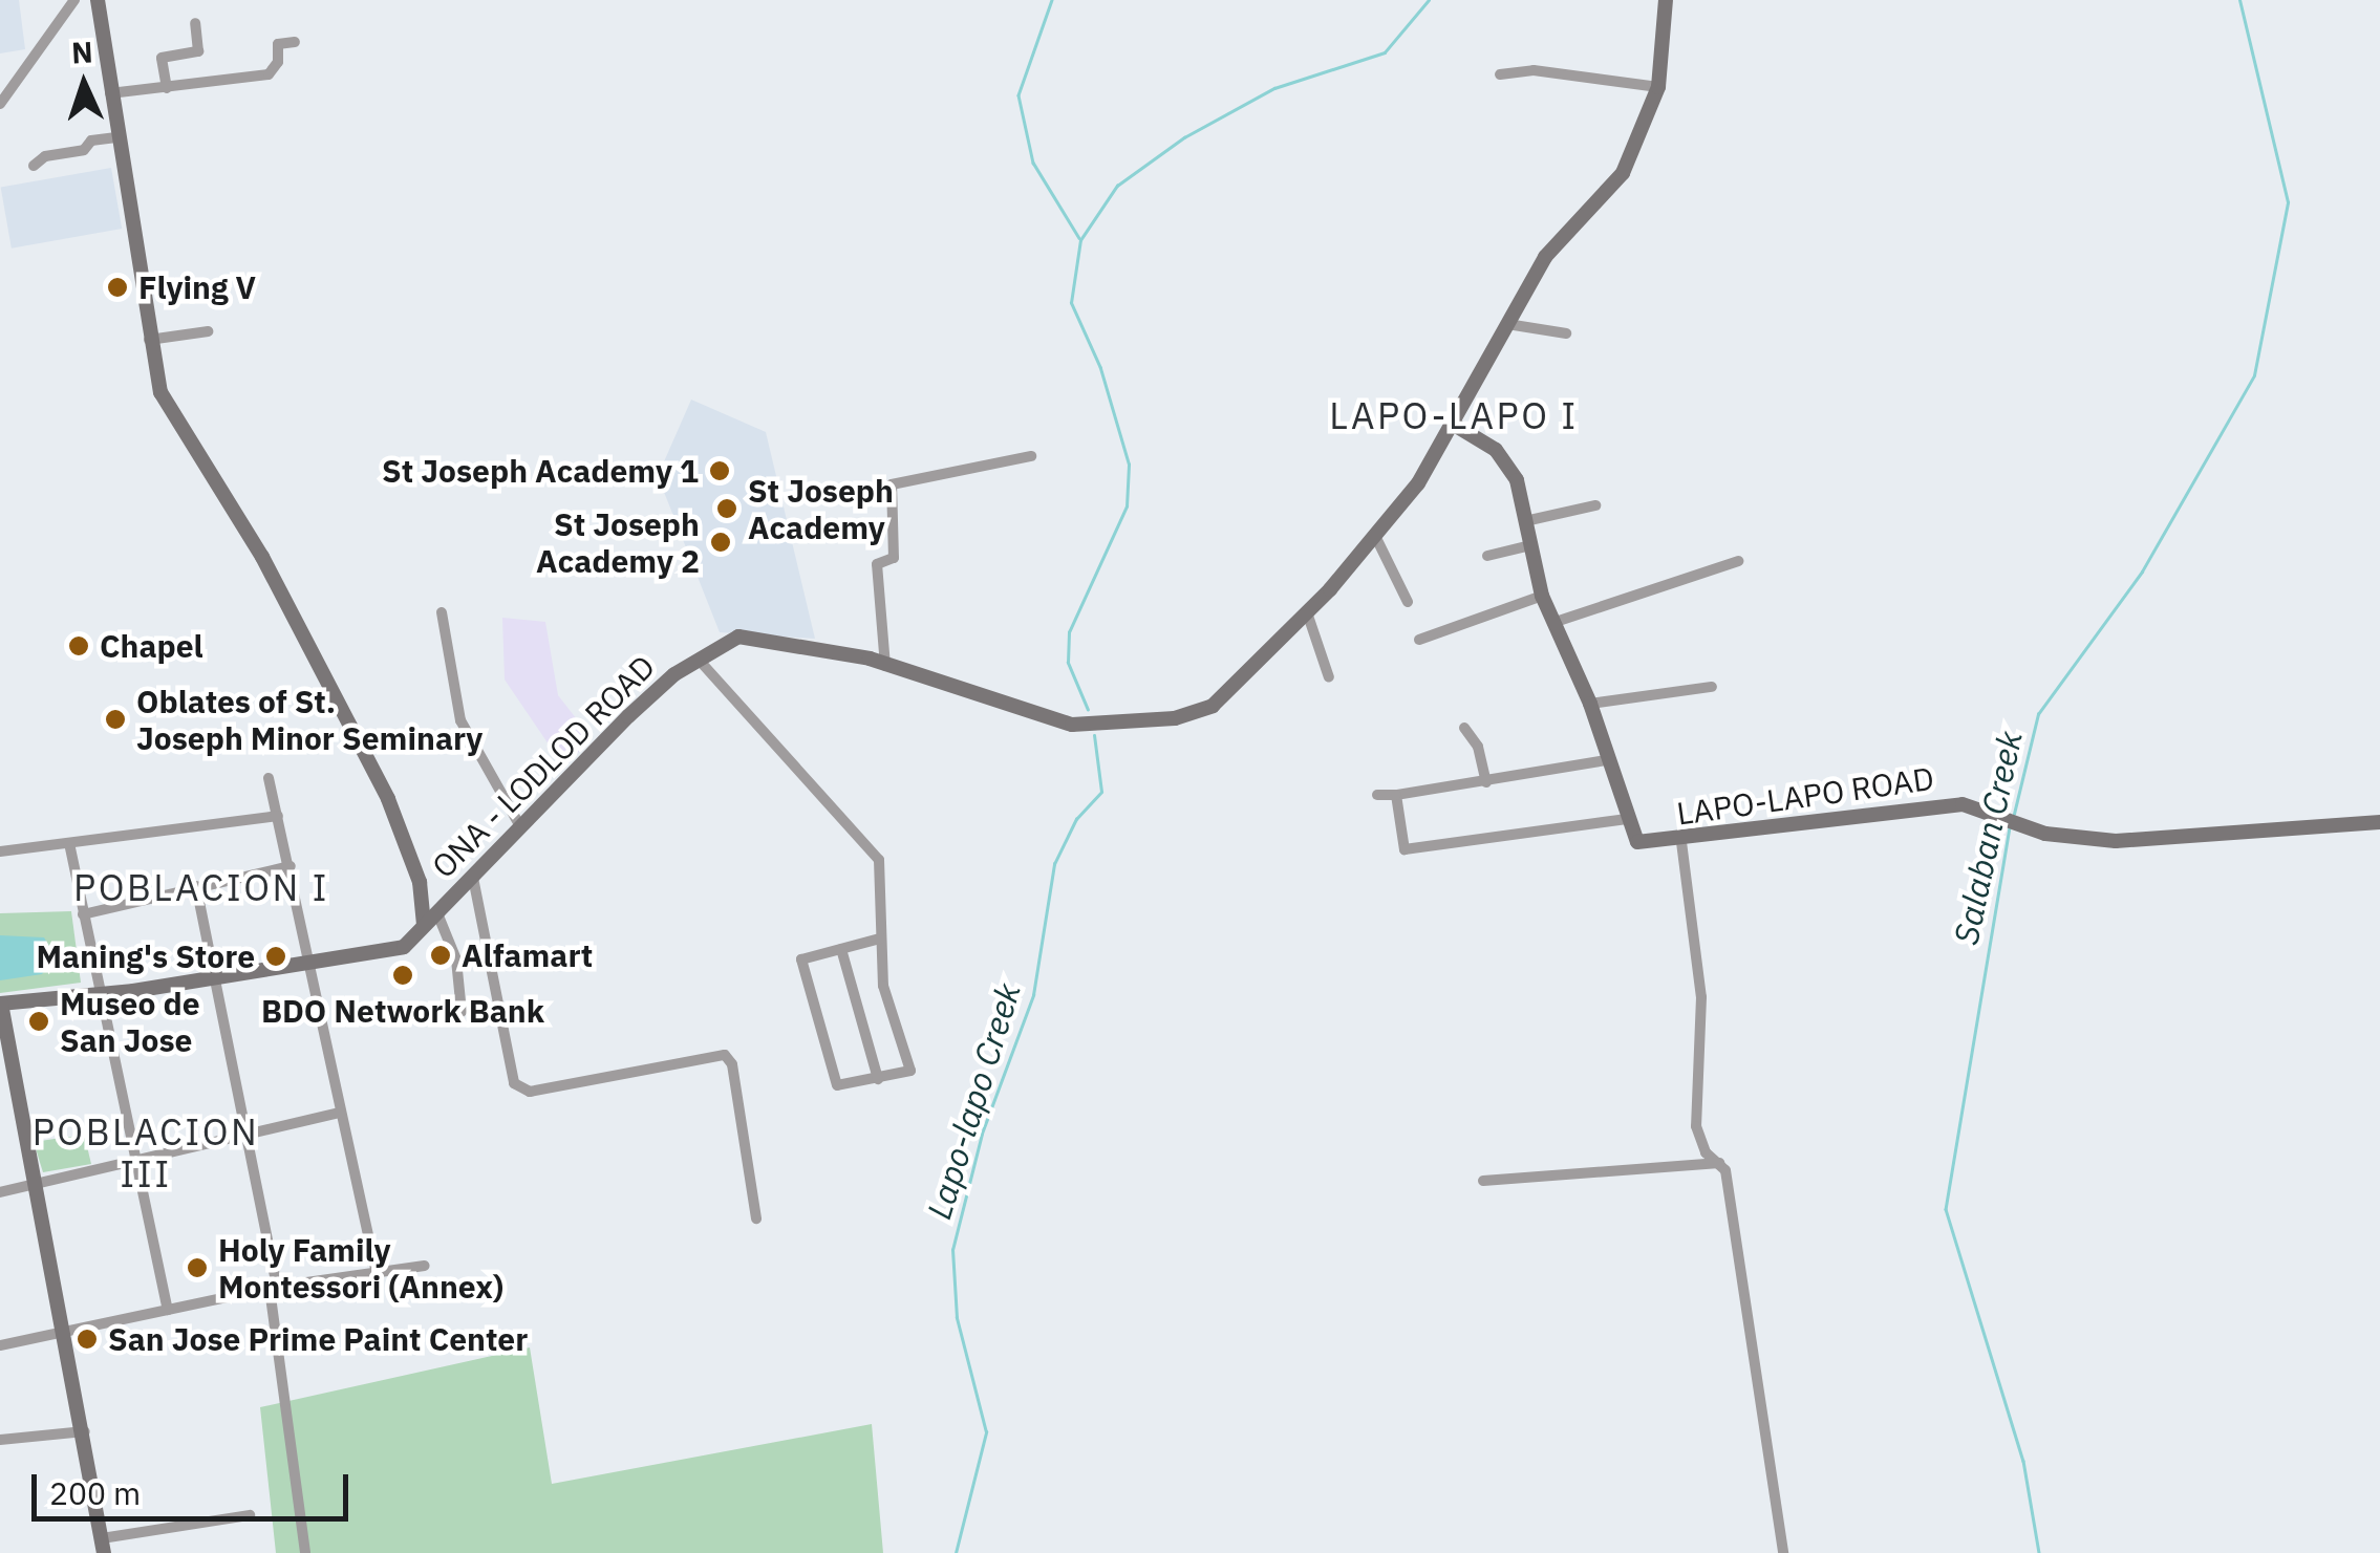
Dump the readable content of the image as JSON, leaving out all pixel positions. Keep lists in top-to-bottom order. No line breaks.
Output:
{"streets":{"main road":["ONA - LODLOD ROAD","LAPO-LAPO ROAD"]},"districts":["LAPO-LAPO I","POBLACION I","POBLACION III"],"water":["Salaban Creek","Lapo-lapo Creek"],"places":["Flying V","St Joseph Academy 1","St Joseph Academy","St Joseph Academy 2","Chapel","Oblates of St. Joseph Minor Seminary","Alfamart","Maning's Store","BDO Network Bank","Museo de San Jose","Holy Family Montessori (Annex)","San Jose Prime Paint Center"],"scale_bar":"200 m","north":"top"}
